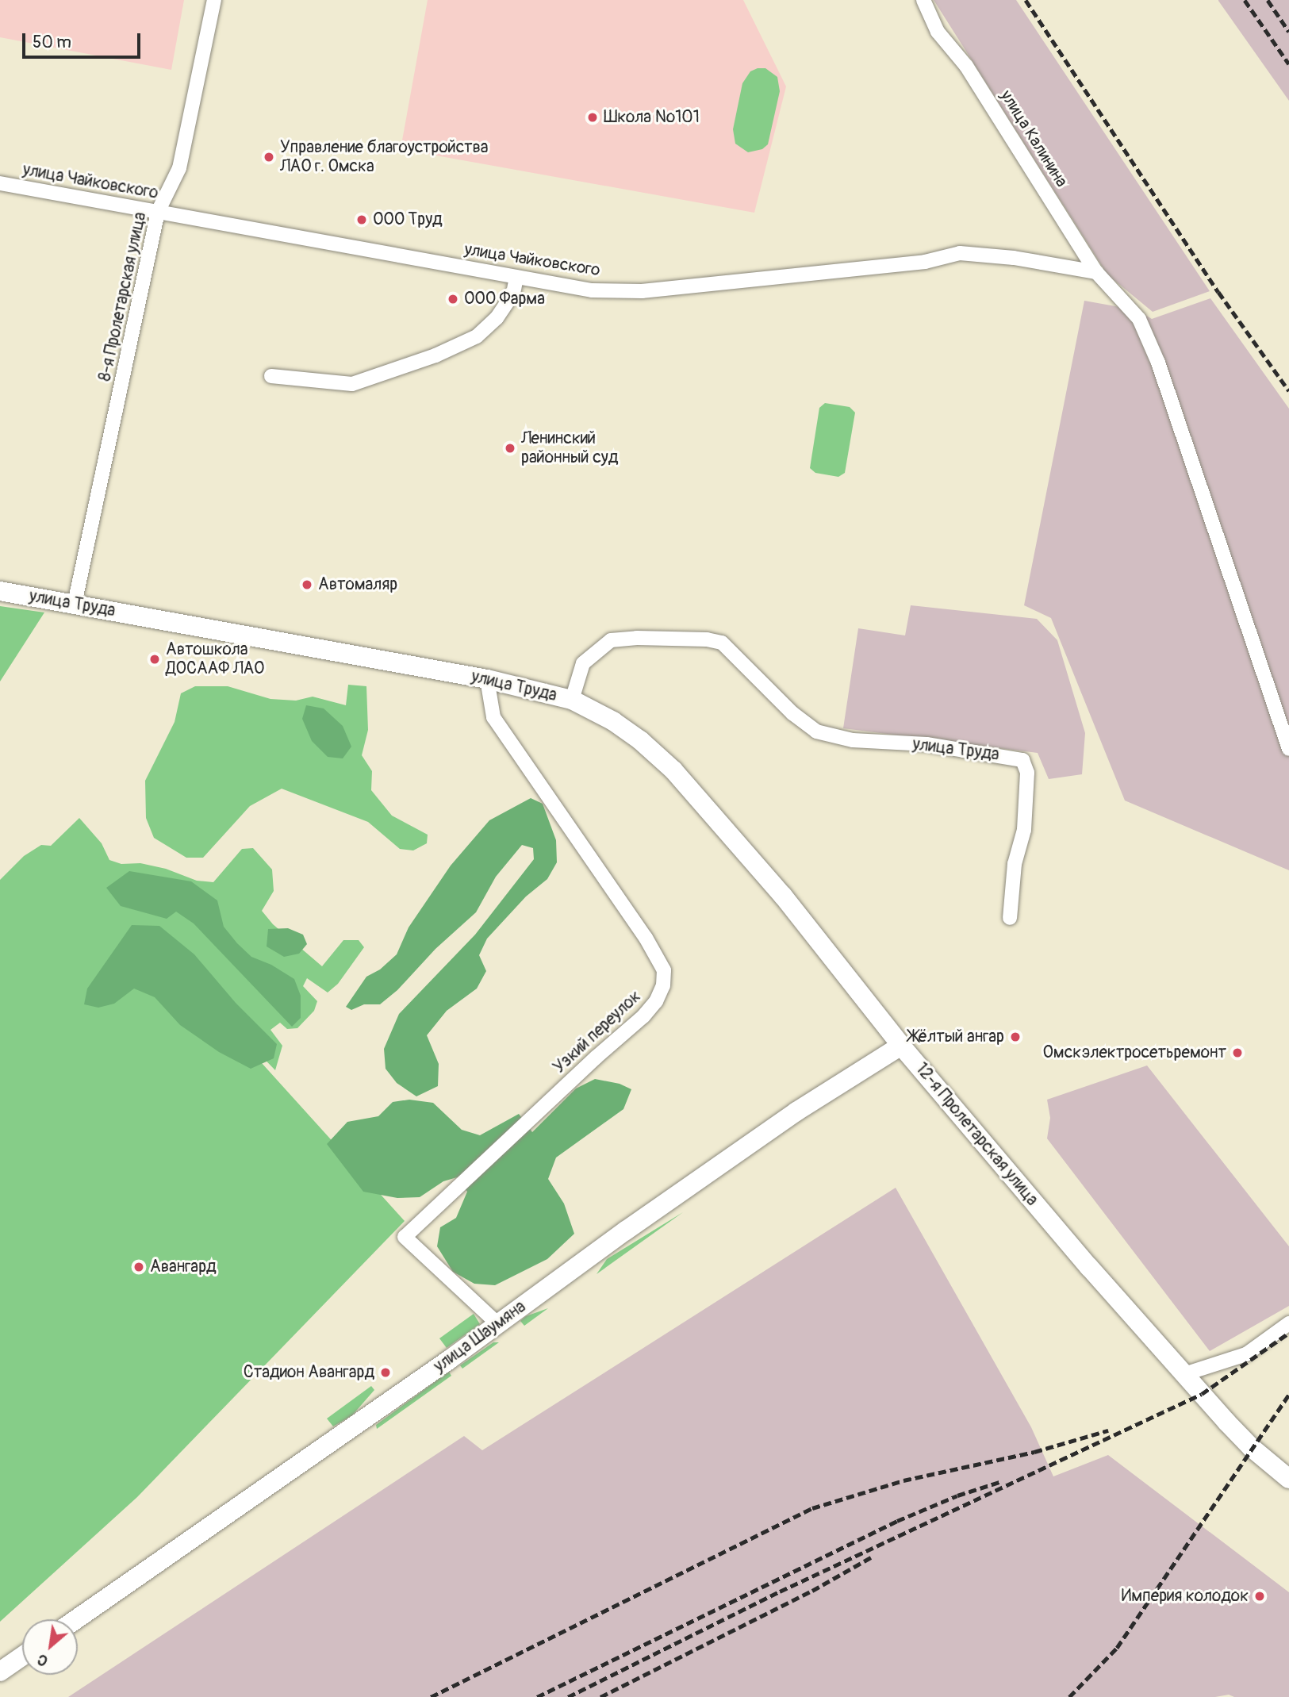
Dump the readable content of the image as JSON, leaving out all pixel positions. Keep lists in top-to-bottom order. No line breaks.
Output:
{"streets":{"main road":["улица Труда","12-я Пролетарская улица","улица Шаумяна"],"street":["улица Калинина","улица Чайковского","8-я Пролетарская улица","Узкий переулок"]},"crossings":[["улица Калинина","улица Чайковского"],["улица Чайковского","8-я Пролетарская улица"],["8-я Пролетарская улица","улица Труда"],["улица Труда","Узкий переулок"],["улица Труда","12-я Пролетарская улица"],["Узкий переулок","улица Шаумяна"],["12-я Пролетарская улица","улица Шаумяна"]],"places":["Школа №101","Управление благоустройства ЛАО г. Омска","ООО Труд","ООО Фарма","Ленинский районный суд","Автомаляр","Автошкола ДОСААФ ЛАО","Жёлтый ангар","Омскэлектросетьремонт","Авангард","Стадион Авангард","Империя колодок"],"scale_bar":"50 m","north":"bottom left"}
